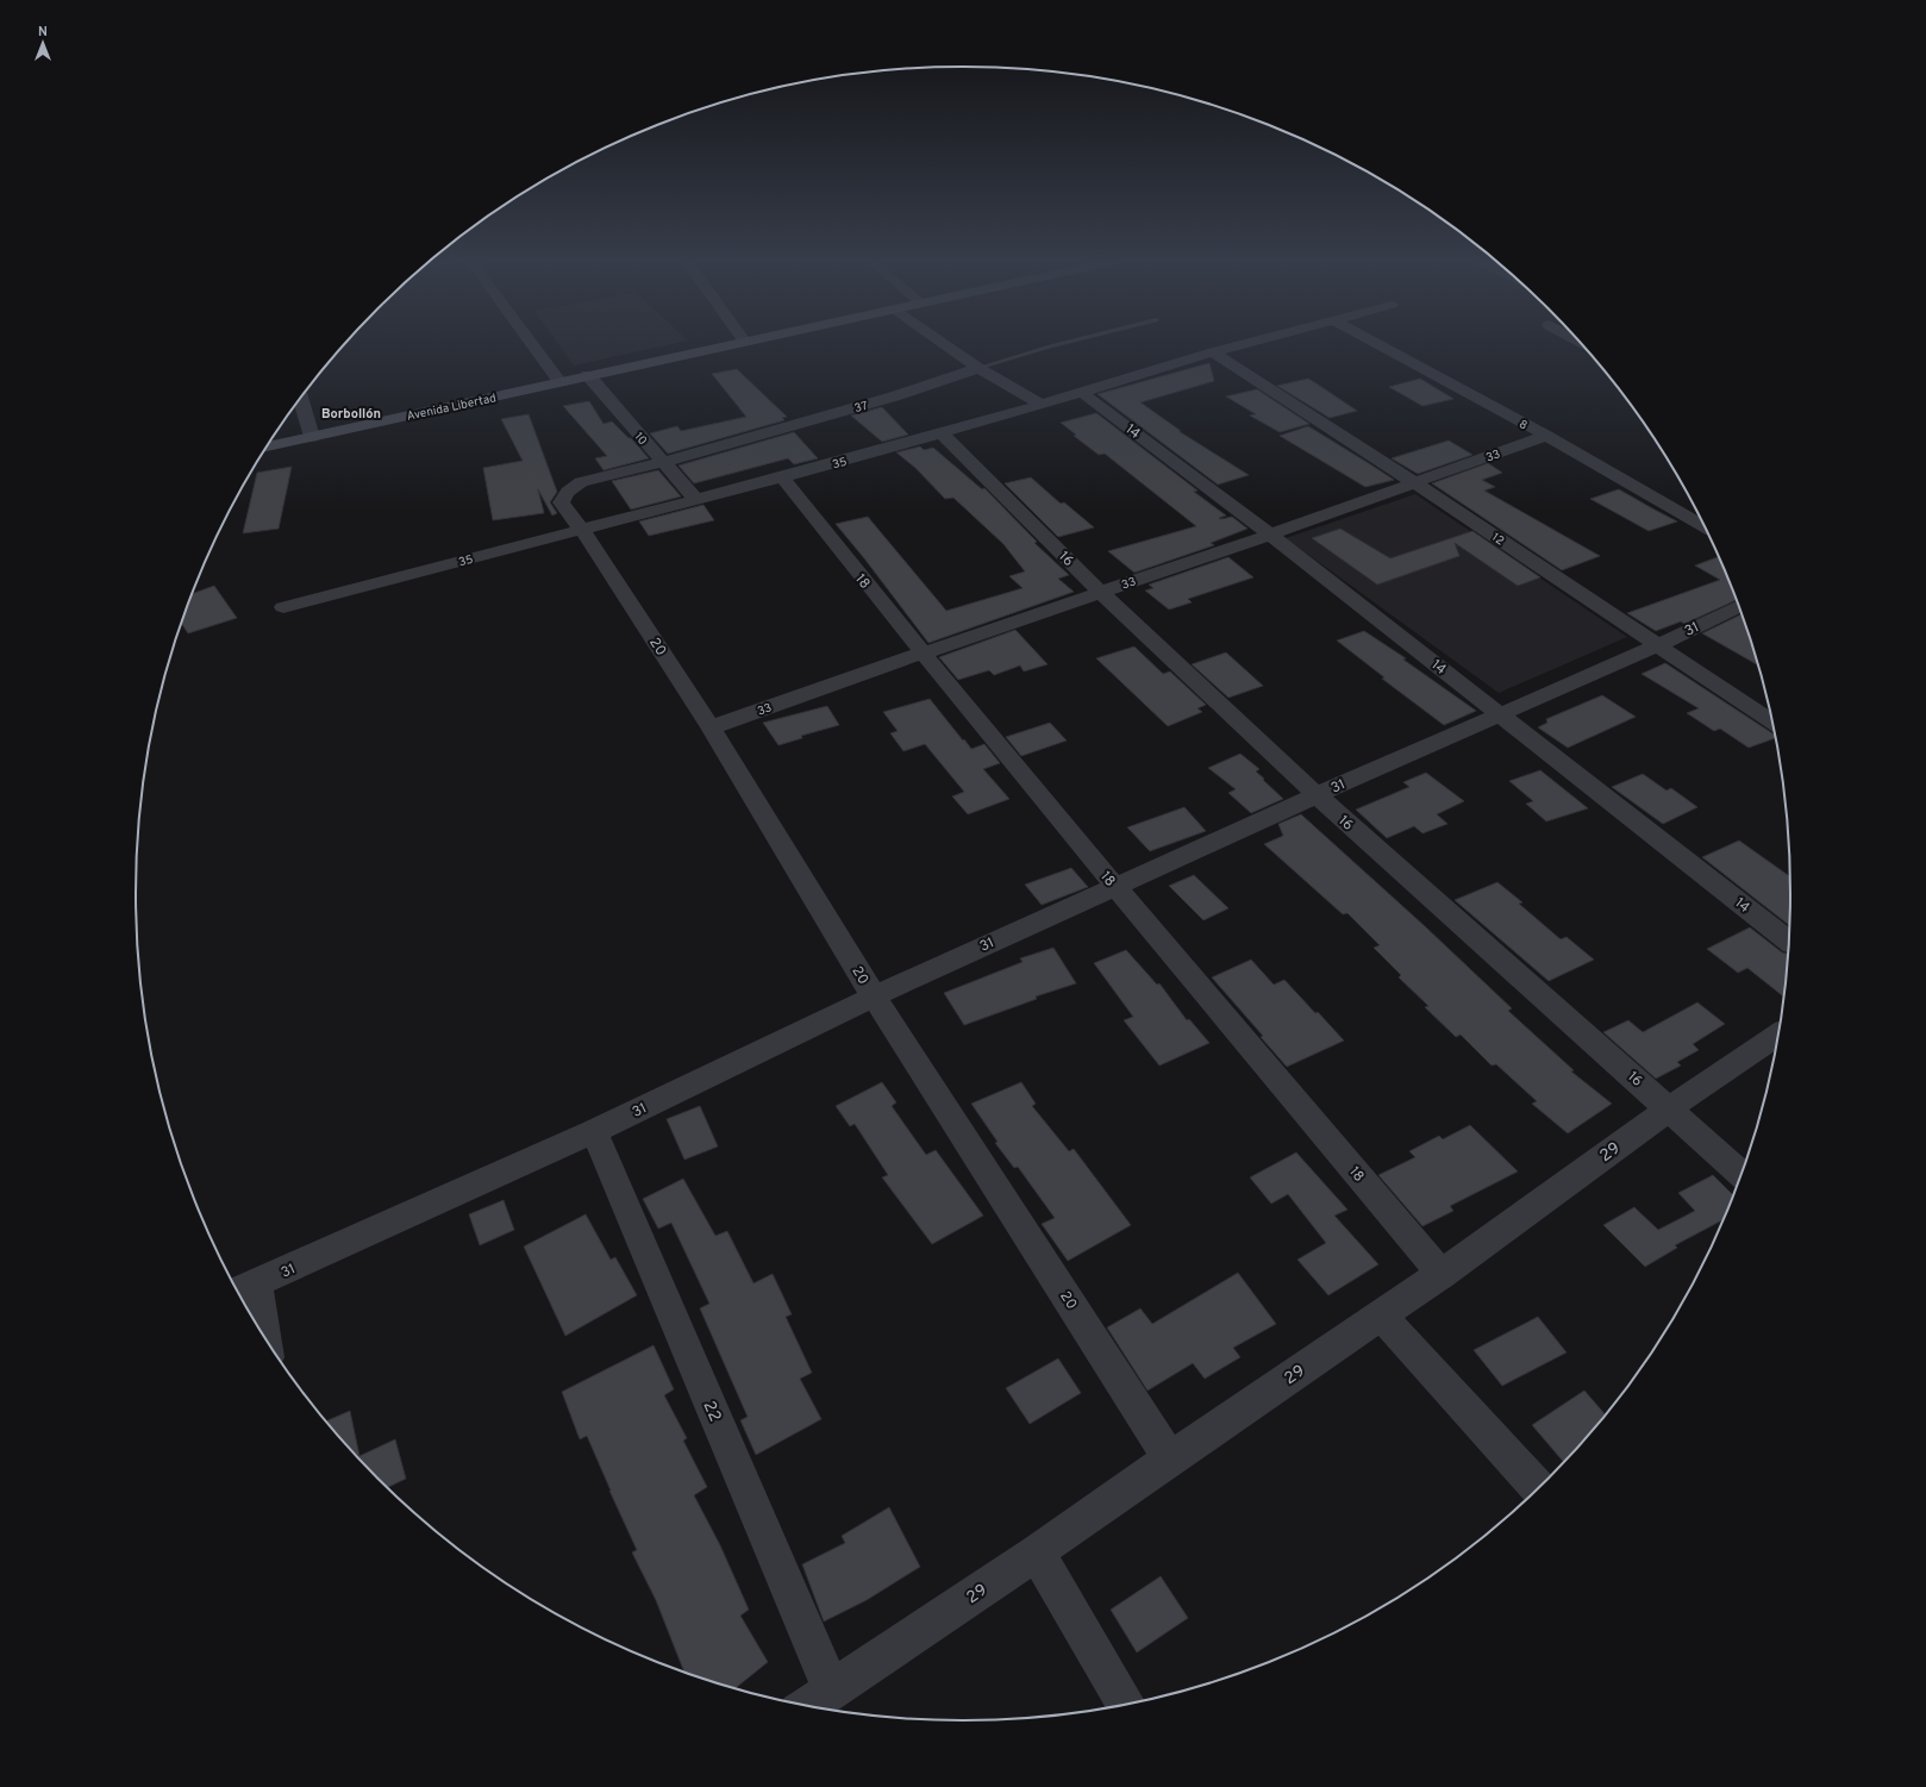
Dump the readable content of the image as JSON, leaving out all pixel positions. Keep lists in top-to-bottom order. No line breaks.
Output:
{"streets":{"main road":["Avenida Libertad"],"street":["37","8","14","10","33","35","12","16","18","31","20","29","22"]},"crossings":[["Avenida Libertad","10"],["37","10"],["37","20"],["8","33"],["14","33"],["14","35"],["14","31"],["10","35"],["33","12"],["33","16"],["33","18"],["33","20"],["35","12"],["35","16"],["35","18"],["35","20"],["12","31"],["16","31"],["16","29"],["18","31"],["18","29"],["31","20"],["31","22"],["20","29"],["29","22"]],"districts":["Borbollón"],"north":"top"}
